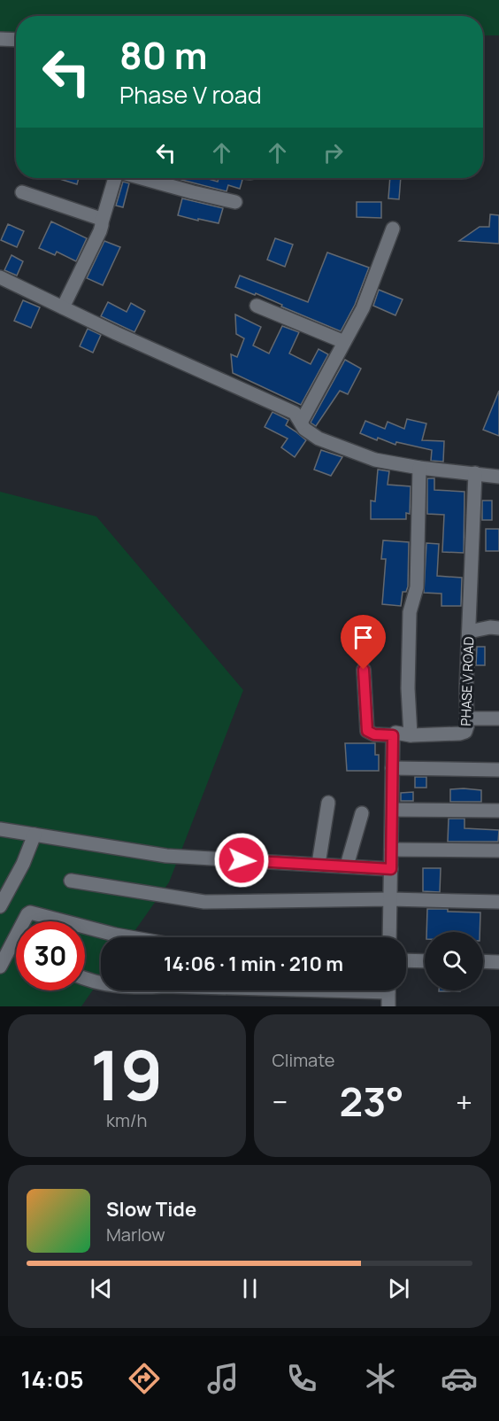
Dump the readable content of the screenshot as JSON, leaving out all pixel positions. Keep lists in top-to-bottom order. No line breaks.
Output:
{"streets":{"street":["PHASE V ROAD"]},"page":{"turn":["80 m","Phase V road"],"limit":"30","trip":"14:06 · 1 min · 210 m","tile":[["19","km/h"],"Climate"],"heat":["−","23°","+"],"song":["Slow Tide","Marlow"],"tabs":"14:05"}}
